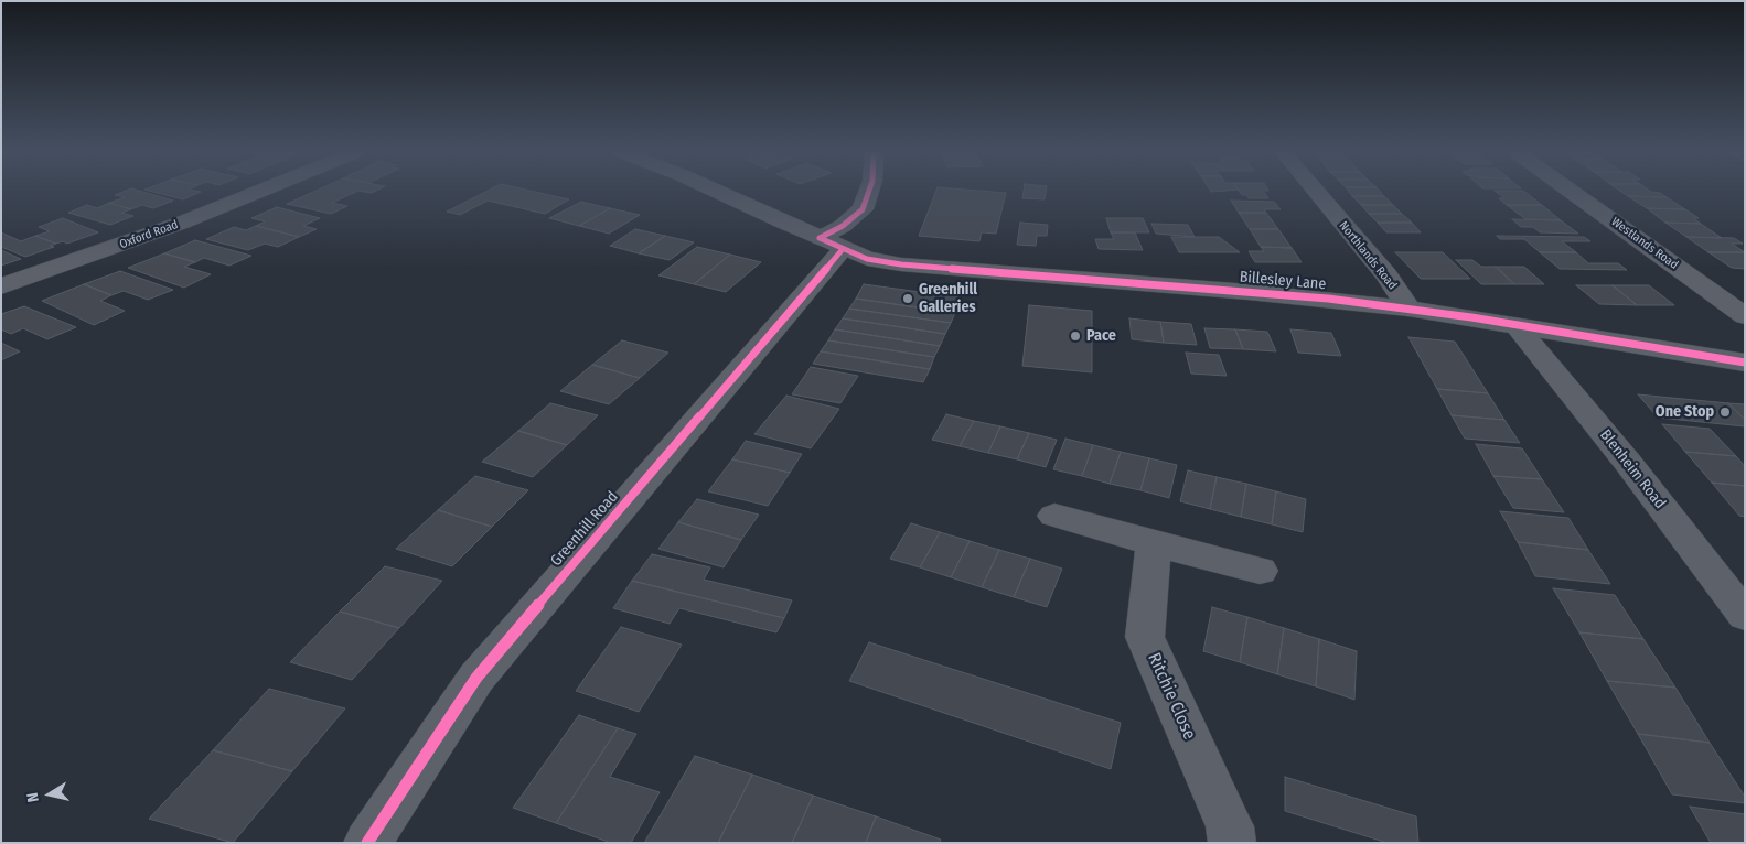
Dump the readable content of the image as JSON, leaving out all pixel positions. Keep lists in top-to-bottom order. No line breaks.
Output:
{"streets":{"street":["Oxford Road","Westlands Road","Northlands Road","Billesley Lane","Blenheim Road","Greenhill Road","Ritchie Close"]},"crossings":[["Northlands Road","Billesley Lane"],["Billesley Lane","Blenheim Road"],["Billesley Lane","Greenhill Road"]],"places":["Greenhill Galleries","Pace","One Stop"],"north":"left"}
